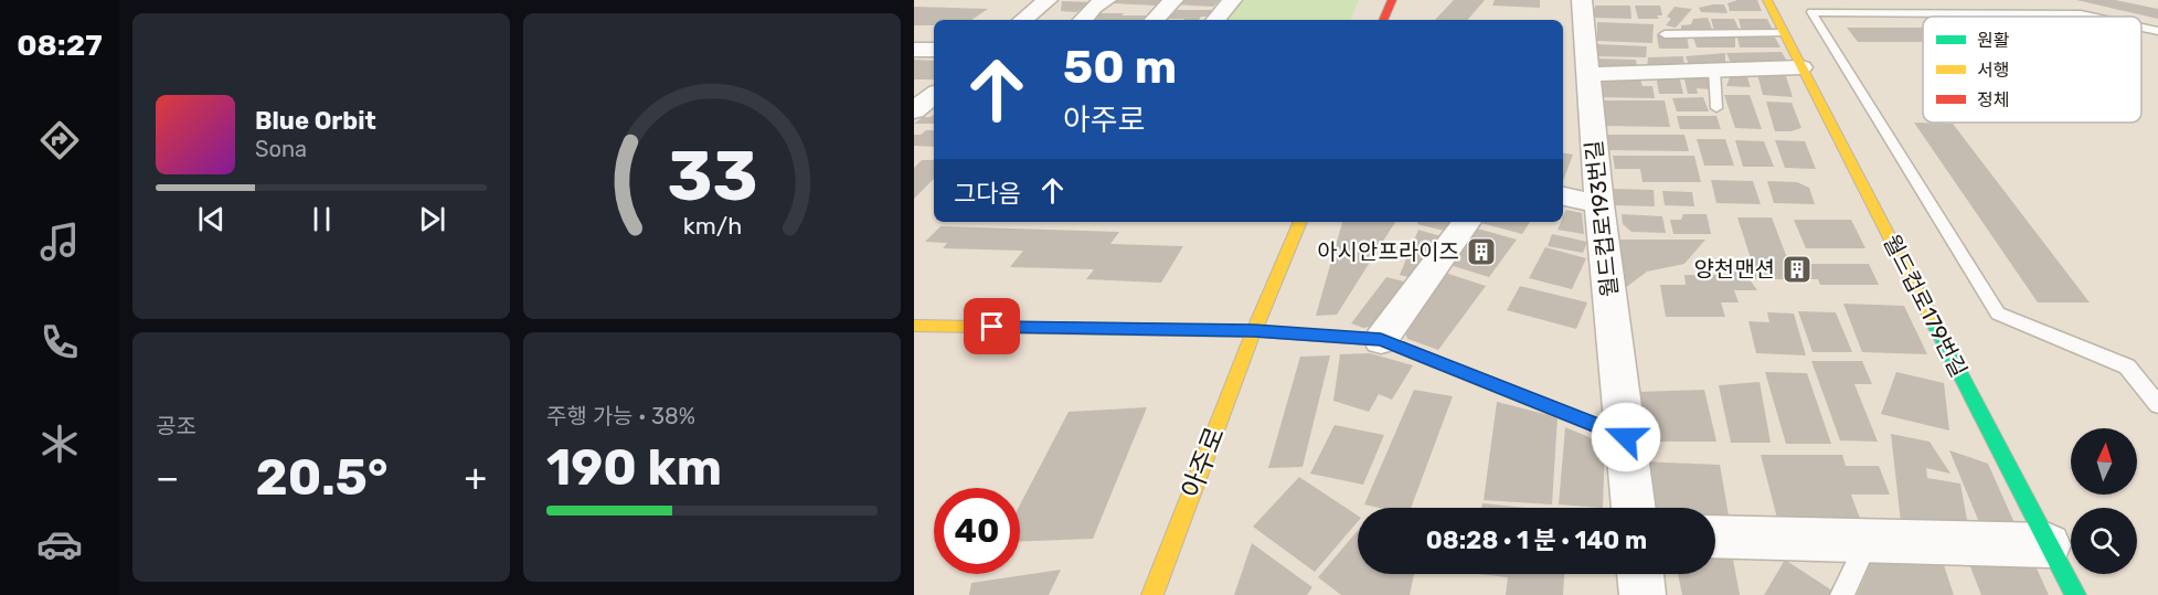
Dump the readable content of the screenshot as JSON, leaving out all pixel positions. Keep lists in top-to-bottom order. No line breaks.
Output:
{"streets":{"street":["월드컵로193번길","월드컵로179번길","아주로"]},"places":{"building":["아시안프라이즈","양천맨션"]},"legend":["원활","서행","정체"],"north":"top","page":{"tabs":"08:27","turn":["50 m","아주로"],"song":["Blue Orbit","Sona"],"then":"그다음","tile":["공조",["주행 가능 · 38%","190 km"]],"heat":["−","20.5°","+"],"limit":"40","trip":"08:28 · 1 분 · 140 m","gauge":["33","km/h"]}}
